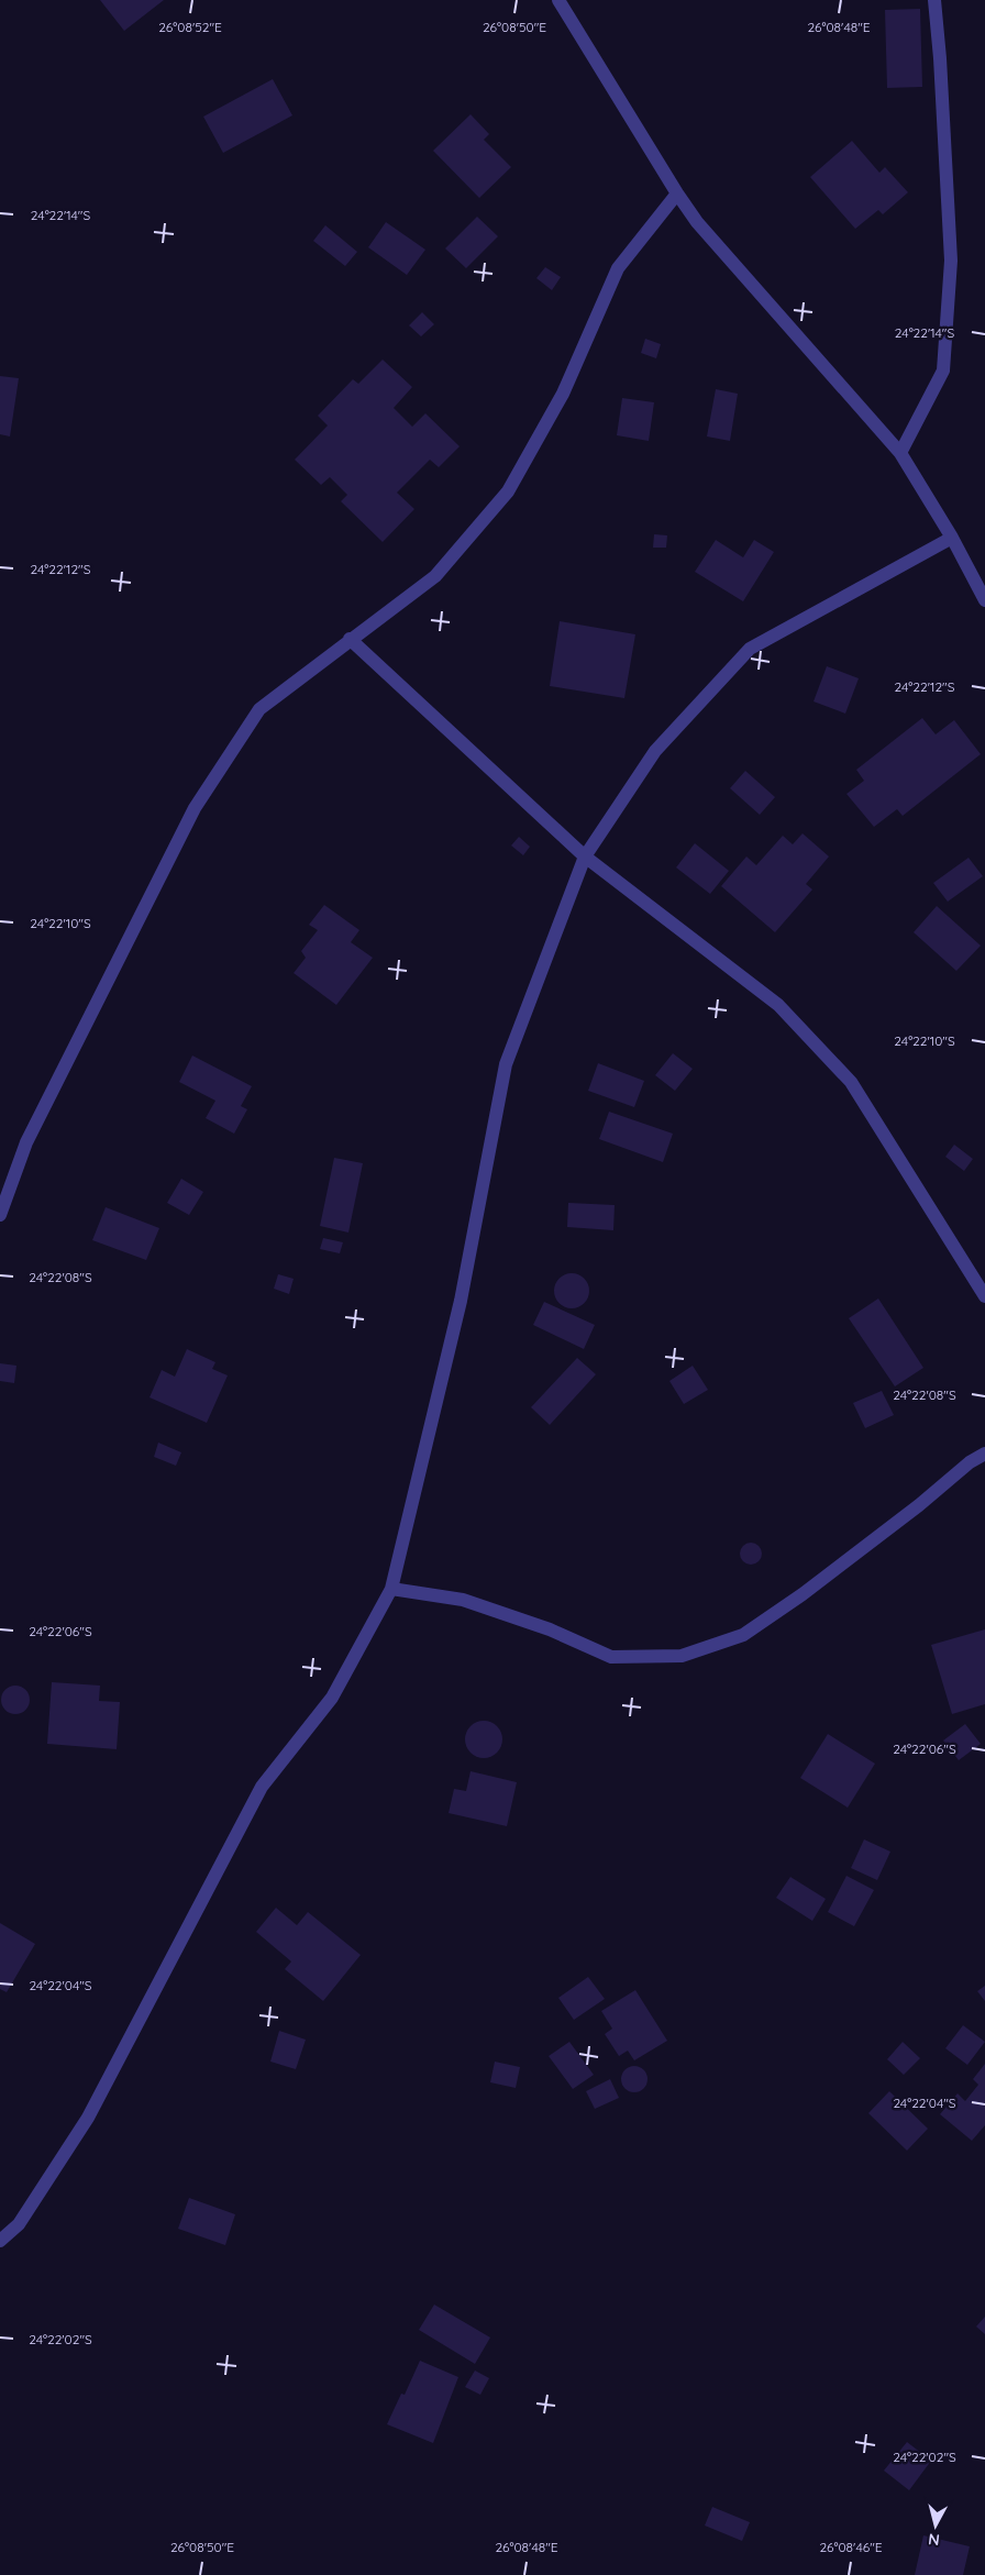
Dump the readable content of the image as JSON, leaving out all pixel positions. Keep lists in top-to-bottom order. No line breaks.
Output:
{"north":"bottom","coordinates":["26°08'52\"E","26°08'50\"E","26°08'48\"E","24°22'14\"S","24°22'12\"S","24°22'10\"S","24°22'08\"S","24°22'06\"S","24°22'04\"S","24°22'02\"S","26°08'46\"E"]}
